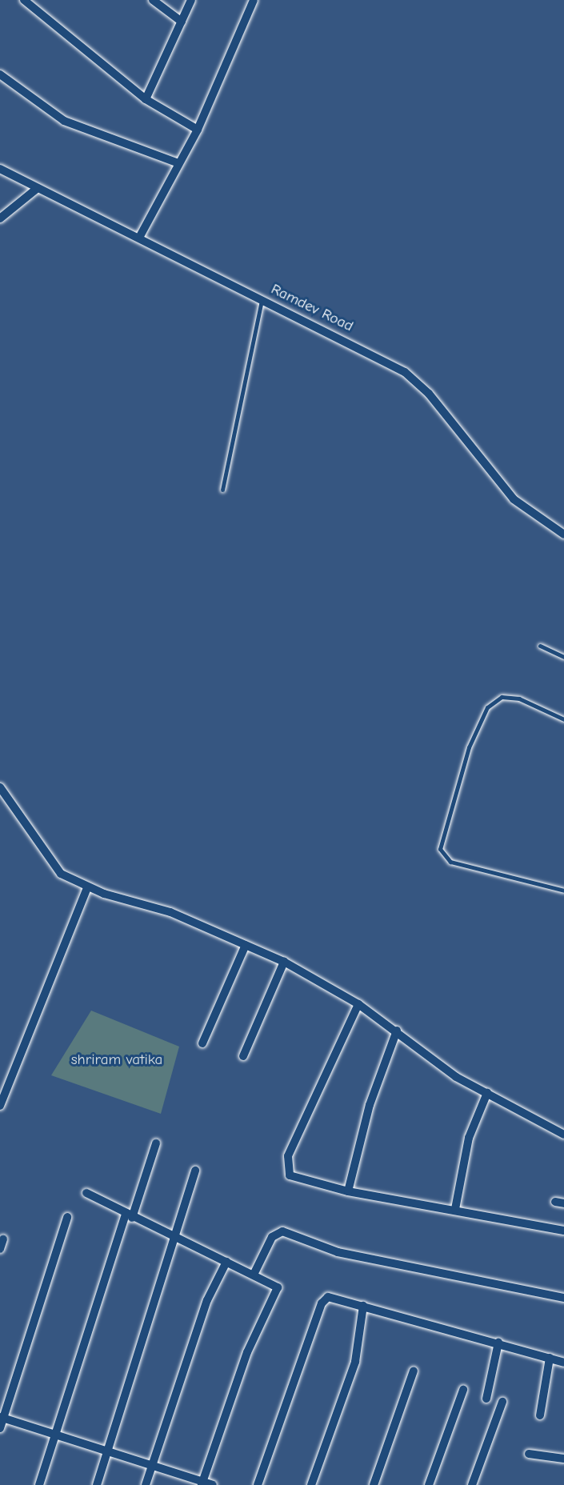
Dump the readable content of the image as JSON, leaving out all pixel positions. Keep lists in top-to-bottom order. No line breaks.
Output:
{"streets":{"street":["Ramdev Road"]},"parks":["shriram vatika"]}
